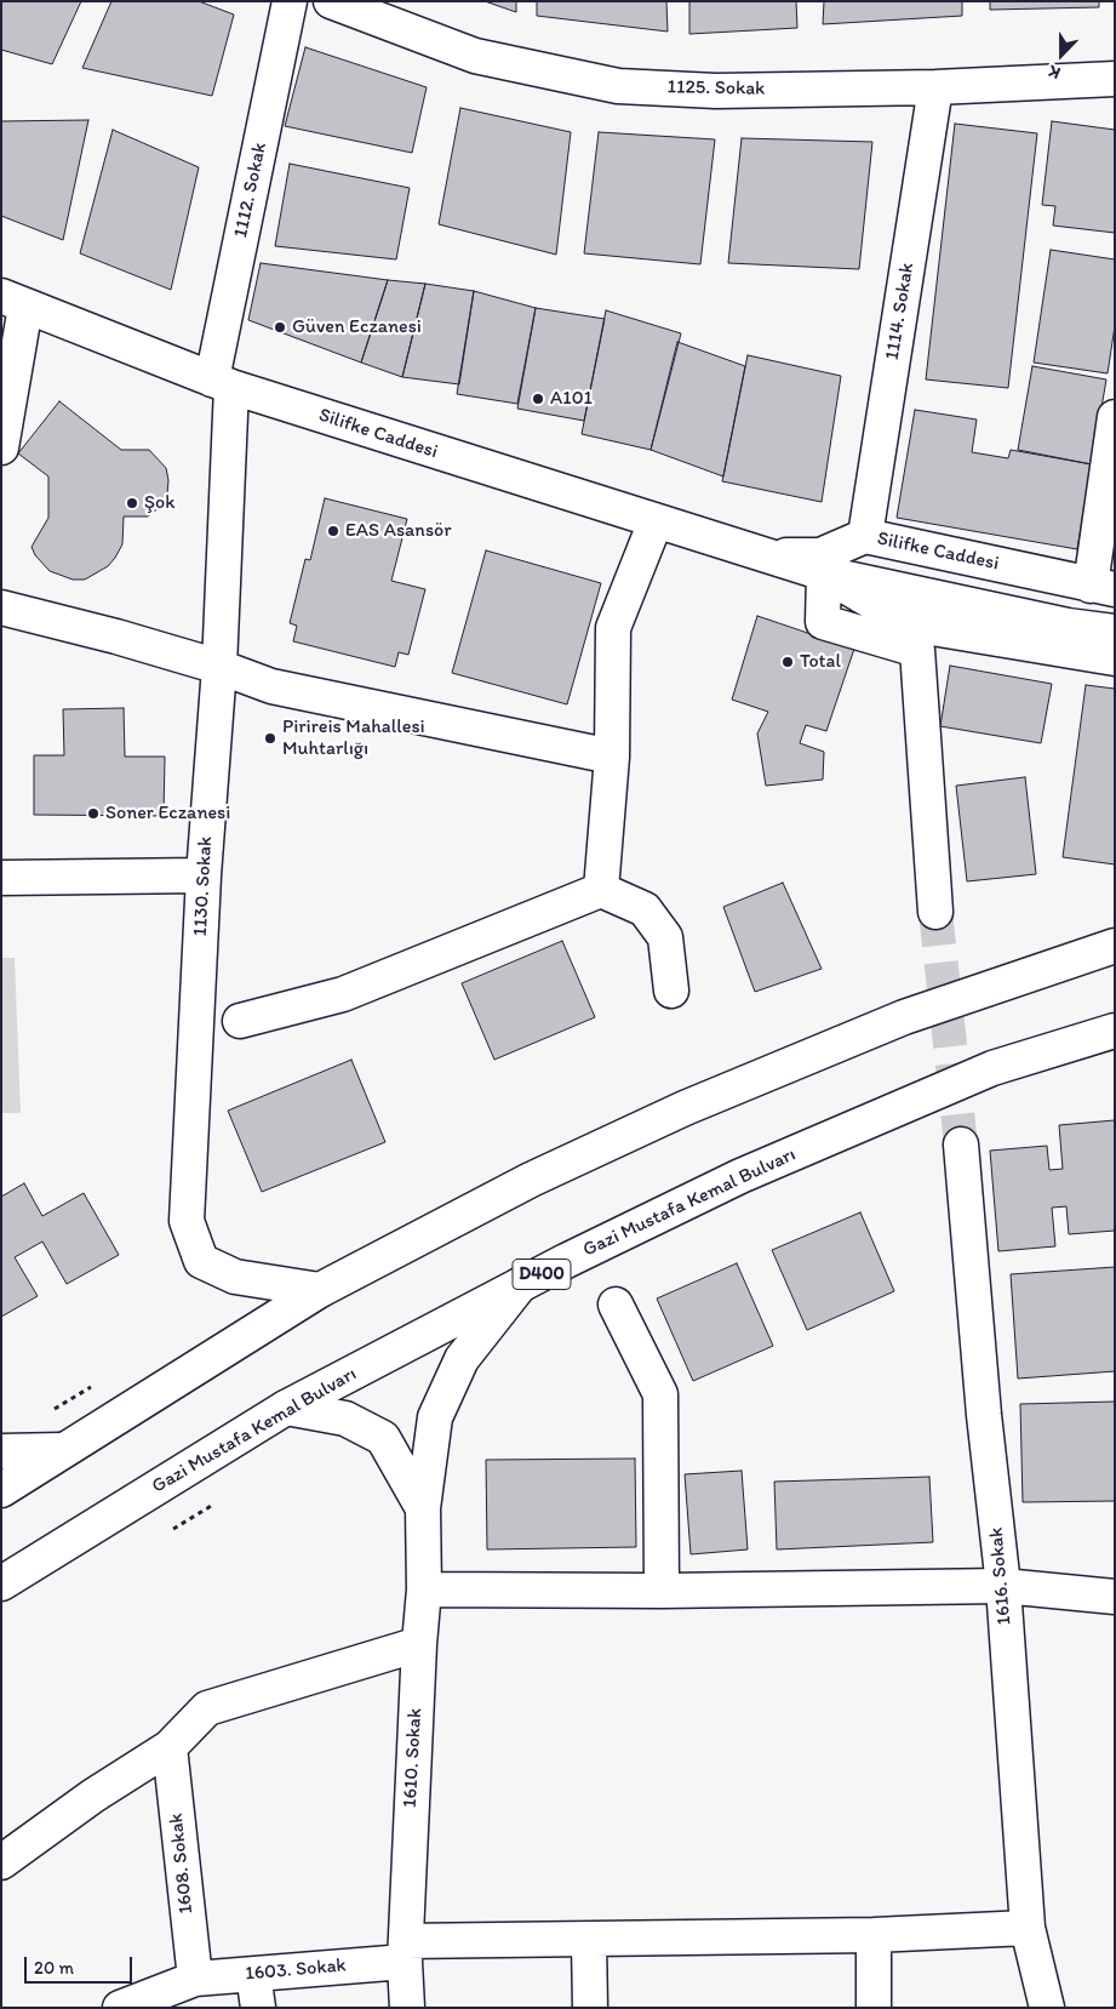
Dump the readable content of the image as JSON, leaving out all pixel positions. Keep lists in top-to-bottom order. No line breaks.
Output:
{"streets":{"main road":["1125. Sokak","1112. Sokak","1114. Sokak","Silifke Caddesi","1130. Sokak","Gazi Mustafa Kemal Bulvarı","D400","1616. Sokak","1610. Sokak","1608. Sokak","1603. Sokak"]},"crossings":[["1125. Sokak","1114. Sokak"],["1112. Sokak","Silifke Caddesi"],["1112. Sokak","1130. Sokak"],["1114. Sokak","Silifke Caddesi"],["Silifke Caddesi","1130. Sokak"],["Gazi Mustafa Kemal Bulvarı","1610. Sokak"],["1616. Sokak","1603. Sokak"],["1610. Sokak","1603. Sokak"],["1608. Sokak","1603. Sokak"]],"places":["Güven Eczanesi","A101","Şok","EAS Asansör","Total","Pirireis Mahallesi Muhtarlığı","Soner Eczanesi"],"scale_bar":"20 m","north":"bottom"}
